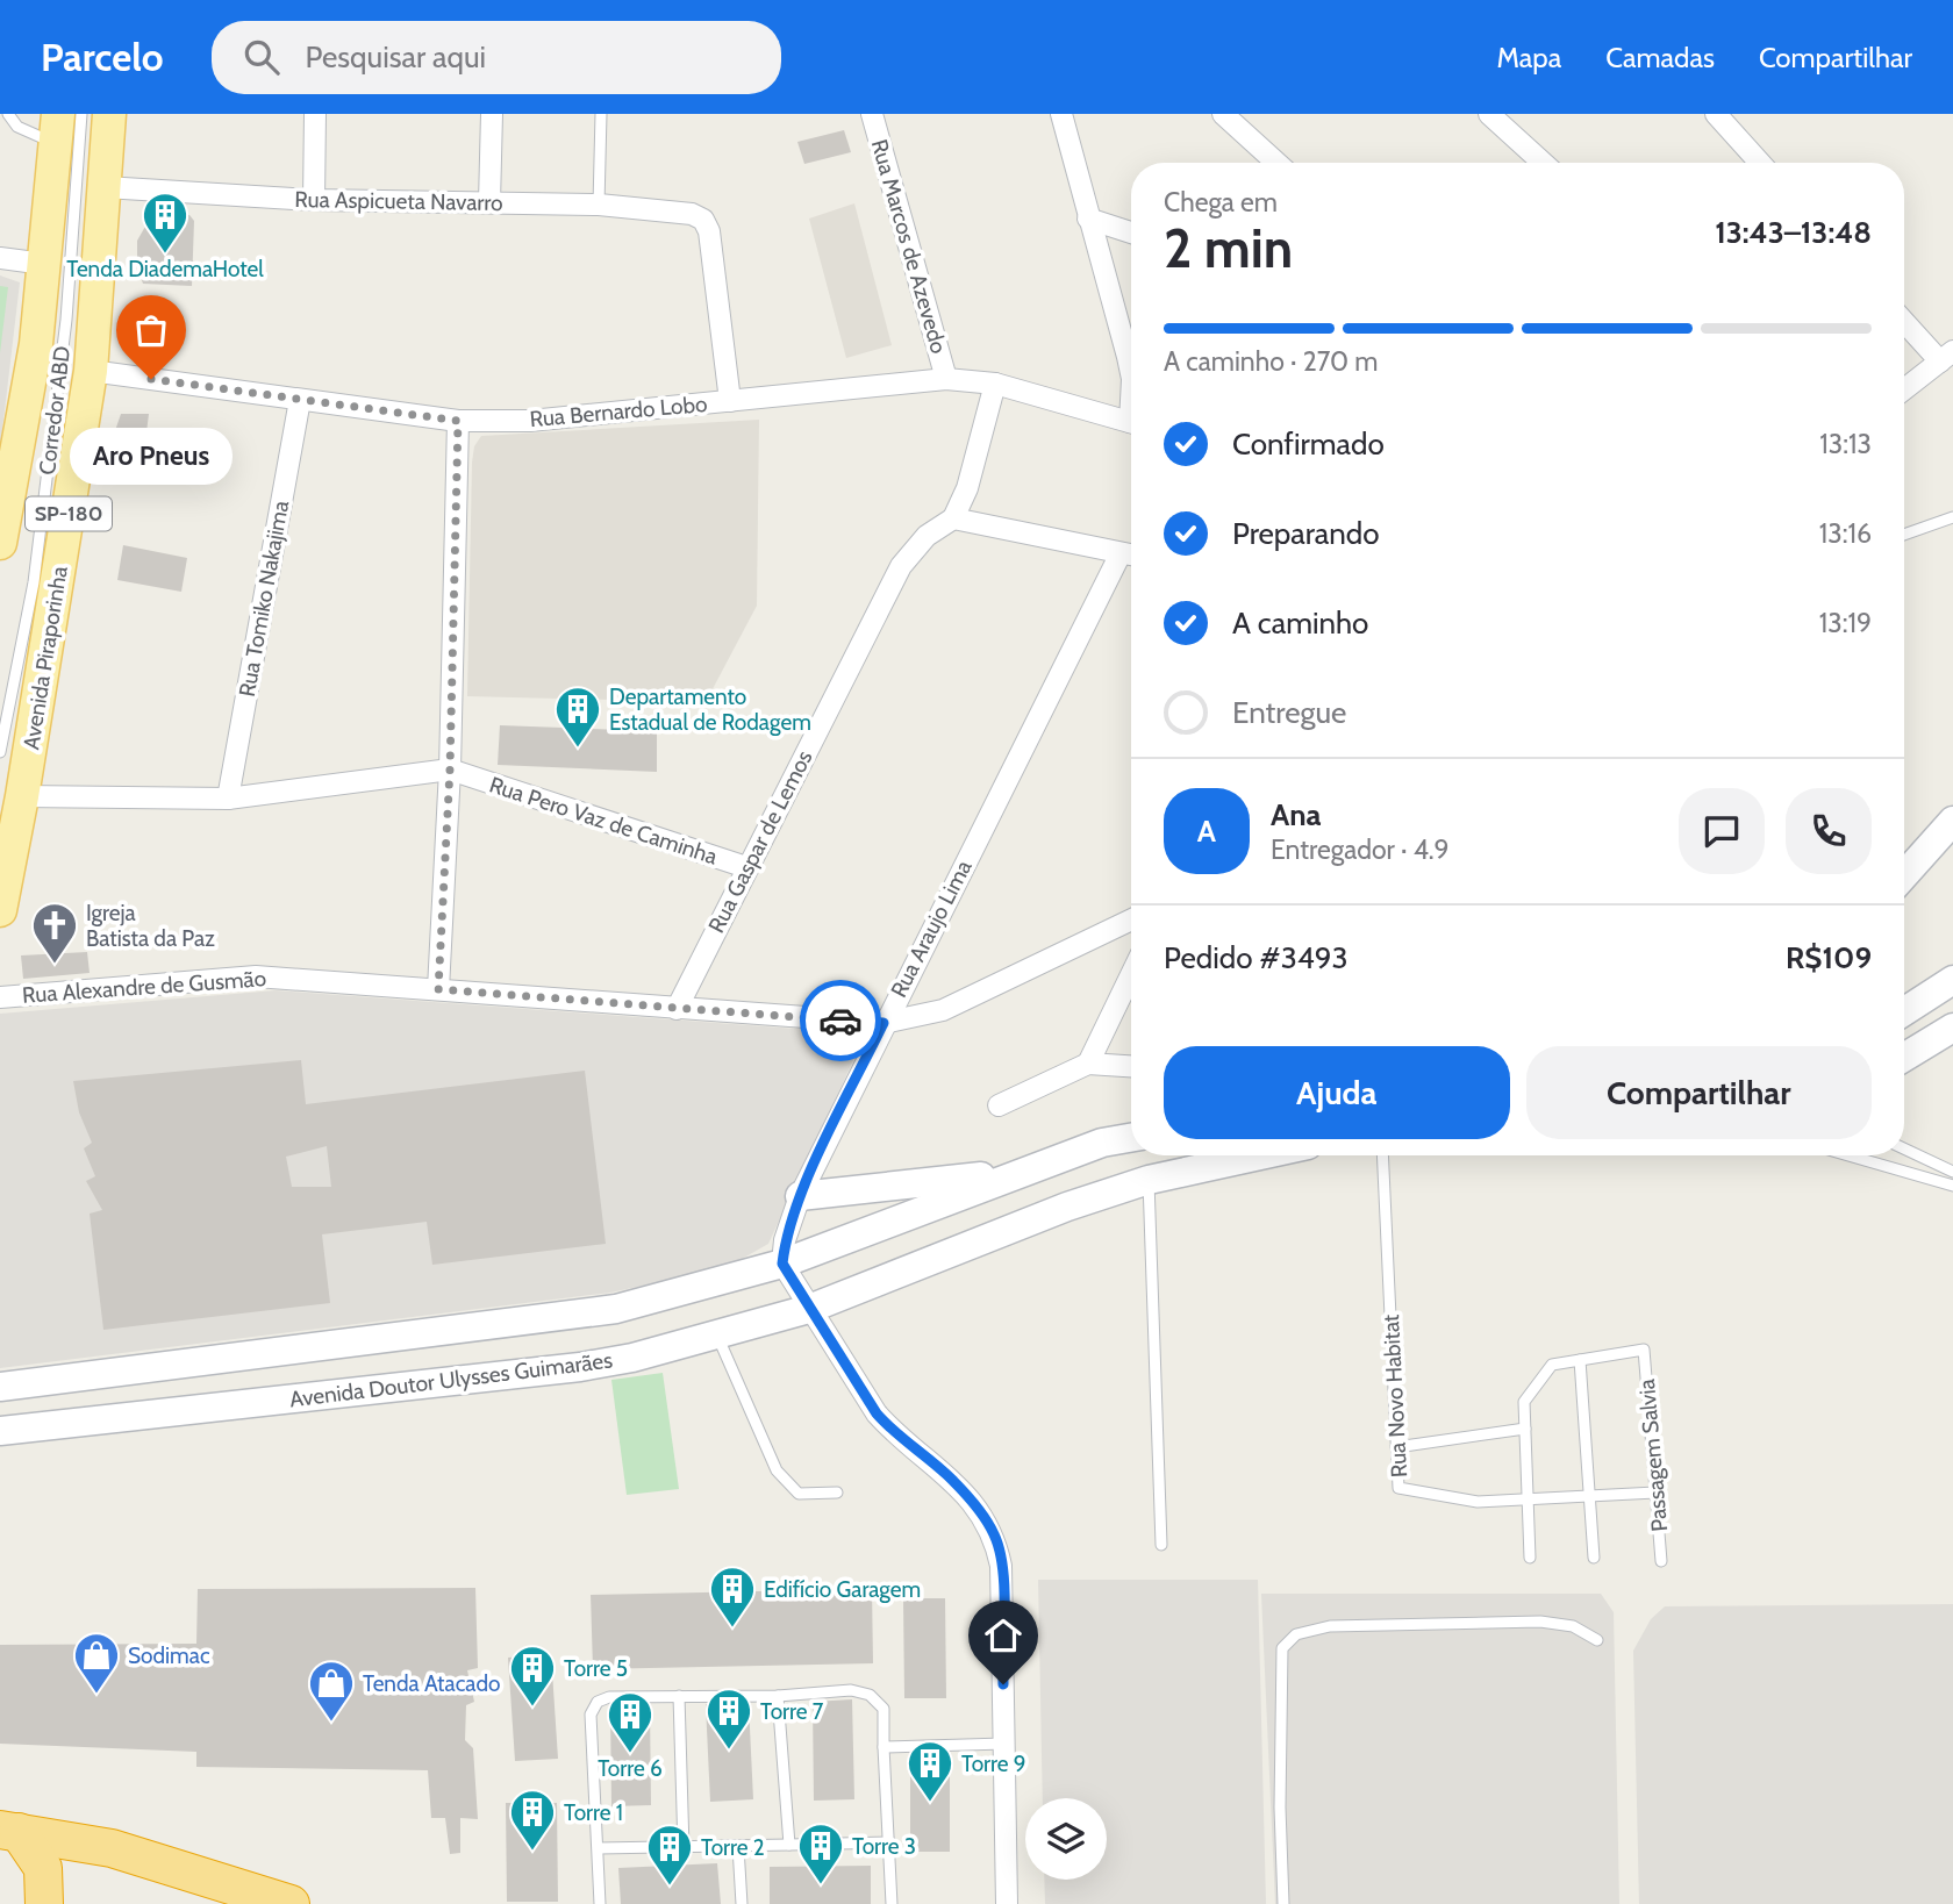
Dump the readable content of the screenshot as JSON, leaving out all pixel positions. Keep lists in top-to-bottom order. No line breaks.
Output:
{"streets":{"main road":["SP-180","Avenida Piraporinha","Avenida Doutor Ulysses Guimarães"],"street":["Rua Aspicueta Navarro","Rua Marcos de Azevedo","Rua Bernardo Lobo","Rua Tomiko Nakajima","Rua Pero Vaz de Caminha","Rua Gaspar de Lemos","Rua Araujo Lima","Rua Alexandre de Gusmão"],"lane":["Corredor ABD","Rua Novo Habitat","Passagem Salvia"]},"crossings":[["Rua Aspicueta Navarro","Rua Bernardo Lobo"],["Rua Aspicueta Navarro","Avenida Piraporinha"],["Rua Marcos de Azevedo","Rua Bernardo Lobo"],["Rua Bernardo Lobo","Rua Tomiko Nakajima"],["Rua Bernardo Lobo","Avenida Piraporinha"],["Rua Tomiko Nakajima","Rua Pero Vaz de Caminha"],["Avenida Piraporinha","Rua Pero Vaz de Caminha"],["Rua Pero Vaz de Caminha","Rua Gaspar de Lemos"],["Rua Gaspar de Lemos","Rua Alexandre de Gusmão"],["Rua Araujo Lima","Rua Alexandre de Gusmão"],["Rua Novo Habitat","Passagem Salvia"]],"places":{"building":["Tenda DiademaHotel","Departamento Estadual de Rodagem","Edifício Garagem","Torre 5","Torre 7","Torre 6","Torre 9","Torre 1","Torre 3","Torre 2"],"other":["Aro Pneus"],"church":["Igreja Batista da Paz"],"shop":["Sodimac","Tenda Atacado"]},"page":{"header":"Parcelo","search":"Pesquisar aqui","nav":["Mapa","Camadas","Compartilhar"],"heading":["2 min","Chega em","13:43–13:48"],"panel":["Ana","Entregador · 4.9","Pedido #3493","R$109"],"bar":"A caminho · 270 m","list":[["Confirmado","13:13"],["Preparando","13:16"],["A caminho","13:19"],"Entregue"],"bubble":"Aro Pneus","round":"A","buttons":["Ajuda","Compartilhar"]}}
